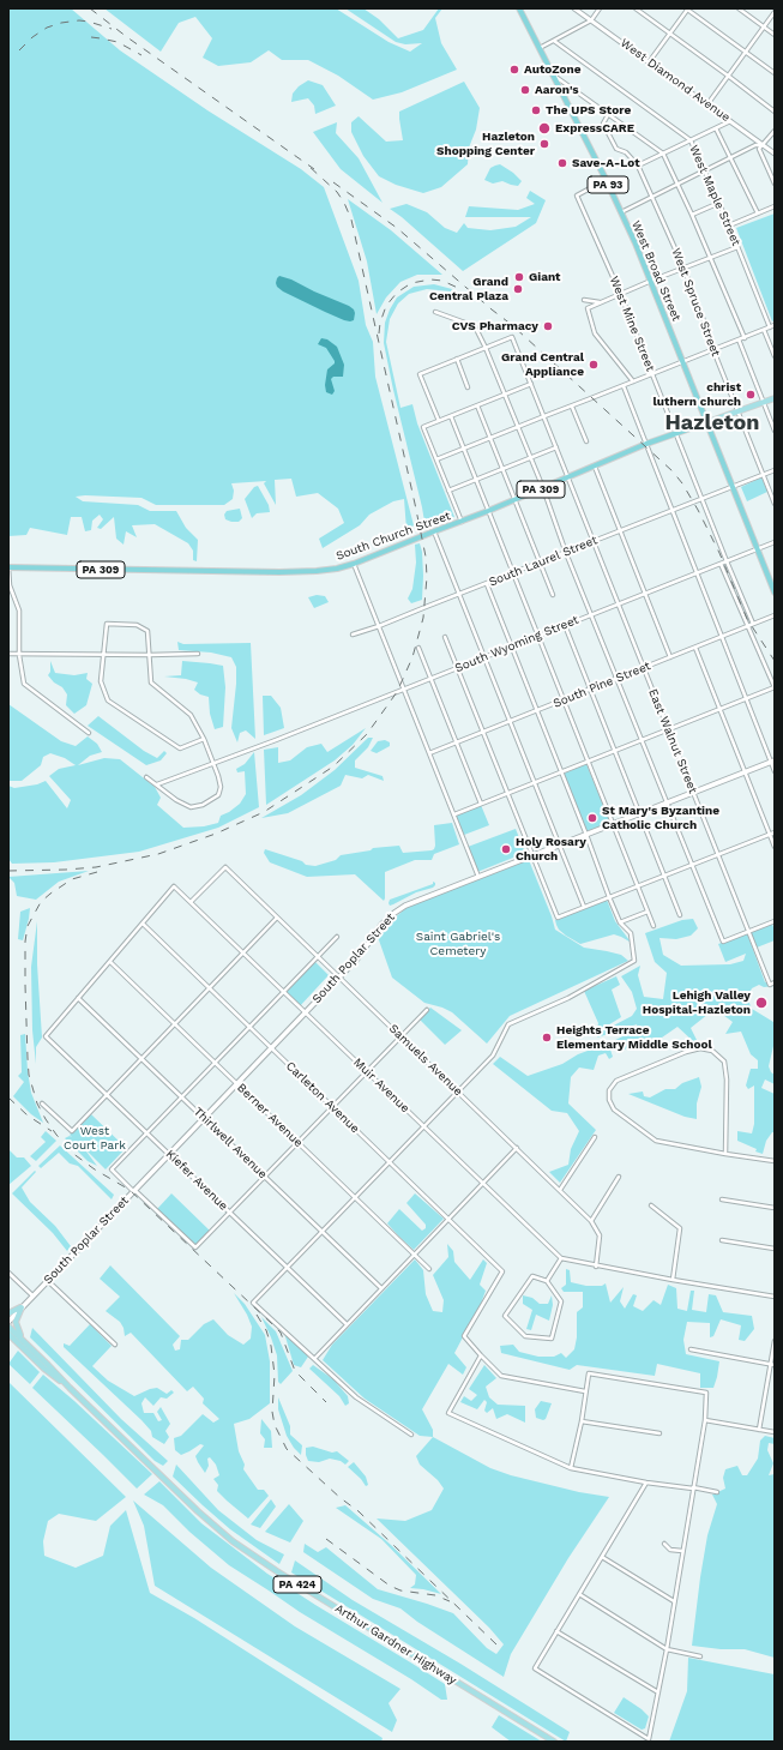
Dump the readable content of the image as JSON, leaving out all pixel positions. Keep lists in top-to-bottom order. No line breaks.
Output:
{"streets":{"highway":["PA 93","West Broad Street","PA 309","South Church Street"],"main road":["South Poplar Street","PA 424","Arthur Gardner Highway"],"street":["West Diamond Avenue","West Maple Street","West Spruce Street","West Mine Street","South Laurel Street","South Wyoming Street","South Pine Street","East Walnut Street","Samuels Avenue","Muir Avenue","Carleton Avenue","Berner Avenue","Thirlwell Avenue","Kiefer Avenue"]},"crossings":[["PA 93","West Broad Street"],["PA 93","South Wyoming Street"],["West Broad Street","West Mine Street"],["West Broad Street","PA 309"],["West Broad Street","South Church Street"],["West Broad Street","South Laurel Street"],["West Broad Street","South Wyoming Street"],["West Spruce Street","PA 309"],["West Spruce Street","South Laurel Street"],["West Mine Street","South Church Street"],["West Mine Street","South Laurel Street"],["West Mine Street","South Wyoming Street"],["West Mine Street","South Pine Street"],["PA 309","South Church Street"],["South Church Street","East Walnut Street"],["South Laurel Street","East Walnut Street"],["South Wyoming Street","East Walnut Street"],["South Pine Street","East Walnut Street"],["East Walnut Street","South Poplar Street"],["South Poplar Street","Samuels Avenue"],["South Poplar Street","Muir Avenue"],["South Poplar Street","Carleton Avenue"],["South Poplar Street","Berner Avenue"],["South Poplar Street","Thirlwell Avenue"],["South Poplar Street","Kiefer Avenue"],["Samuels Avenue","Muir Avenue"],["Muir Avenue","Carleton Avenue"],["Thirlwell Avenue","Kiefer Avenue"]],"districts":["Hazleton"],"parks":["Saint Gabriel's Cemetery","West Court Park"],"places":["AutoZone","Aaron's","The UPS Store","ExpressCARE","Hazleton Shopping Center","Save-A-Lot","Giant","Grand Central Plaza","CVS Pharmacy","Grand Central Appliance","christ luthern church","St Mary's Byzantine Catholic Church","Holy Rosary Church","Lehigh Valley Hospital-Hazleton","Heights Terrace Elementary Middle School"]}
